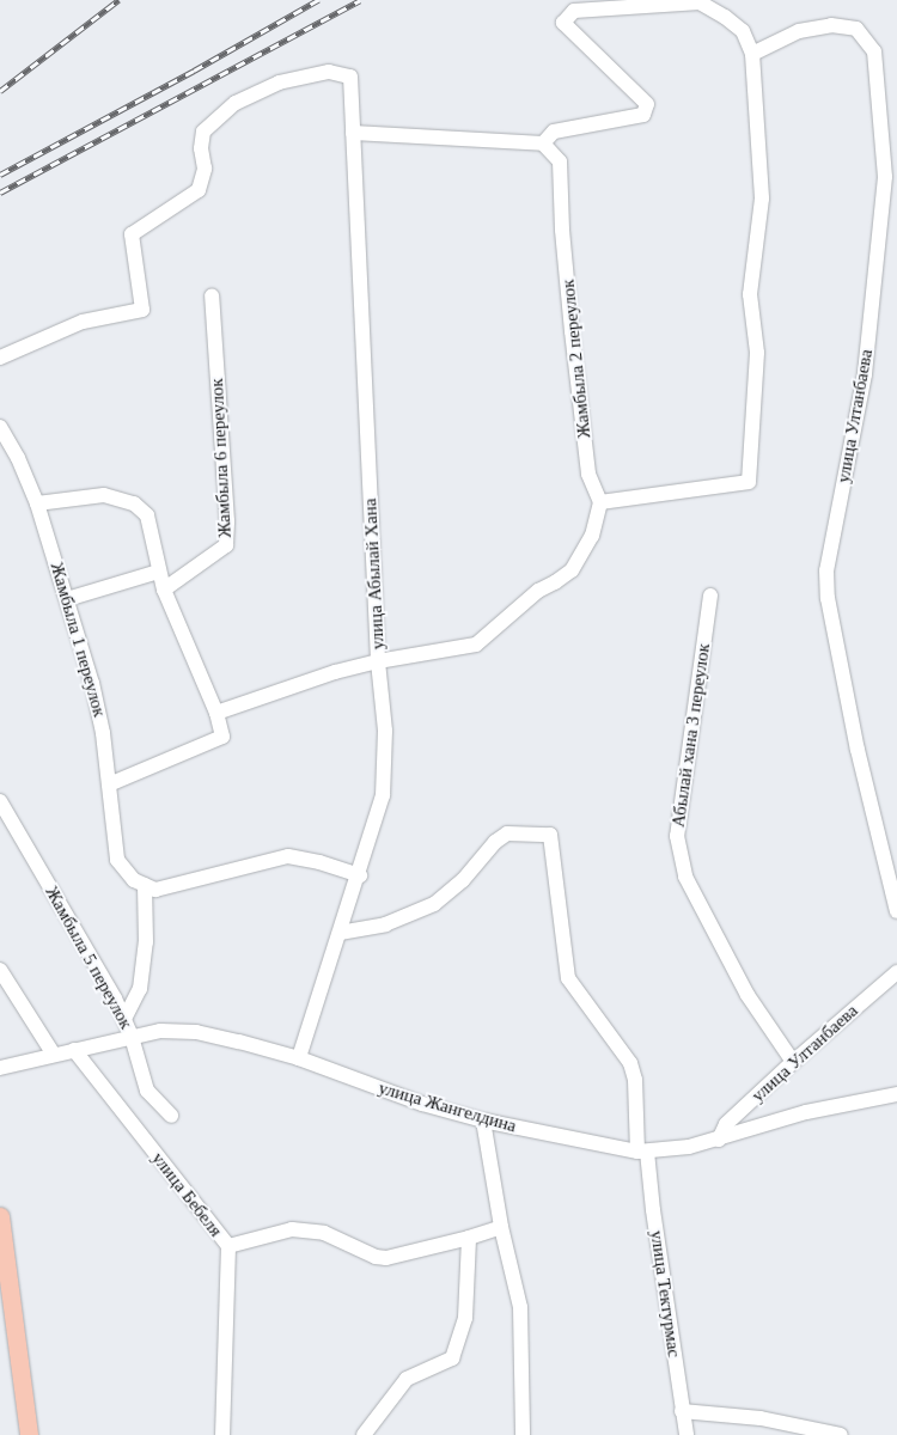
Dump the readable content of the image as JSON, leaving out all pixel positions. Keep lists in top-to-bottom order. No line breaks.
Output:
{"streets":{"street":["Жамбыла 2 переулок","улица Ултанбаева","Жамбыла 6 переулок","улица Абылай Хана","Жамбыла 1 переулок","Абылай хана 3 переулок","Жамбыла 5 переулок","улица Жангелдина","улица Бебеля","улица Тектурмас"]},"crossings":[["улица Ултанбаева","Абылай хана 3 переулок"],["улица Ултанбаева","улица Жангелдина"],["улица Абылай Хана","улица Жангелдина"],["улица Абылай Хана","улица Тектурмас"],["Жамбыла 5 переулок","улица Жангелдина"],["улица Жангелдина","улица Бебеля"],["улица Жангелдина","улица Тектурмас"]]}
